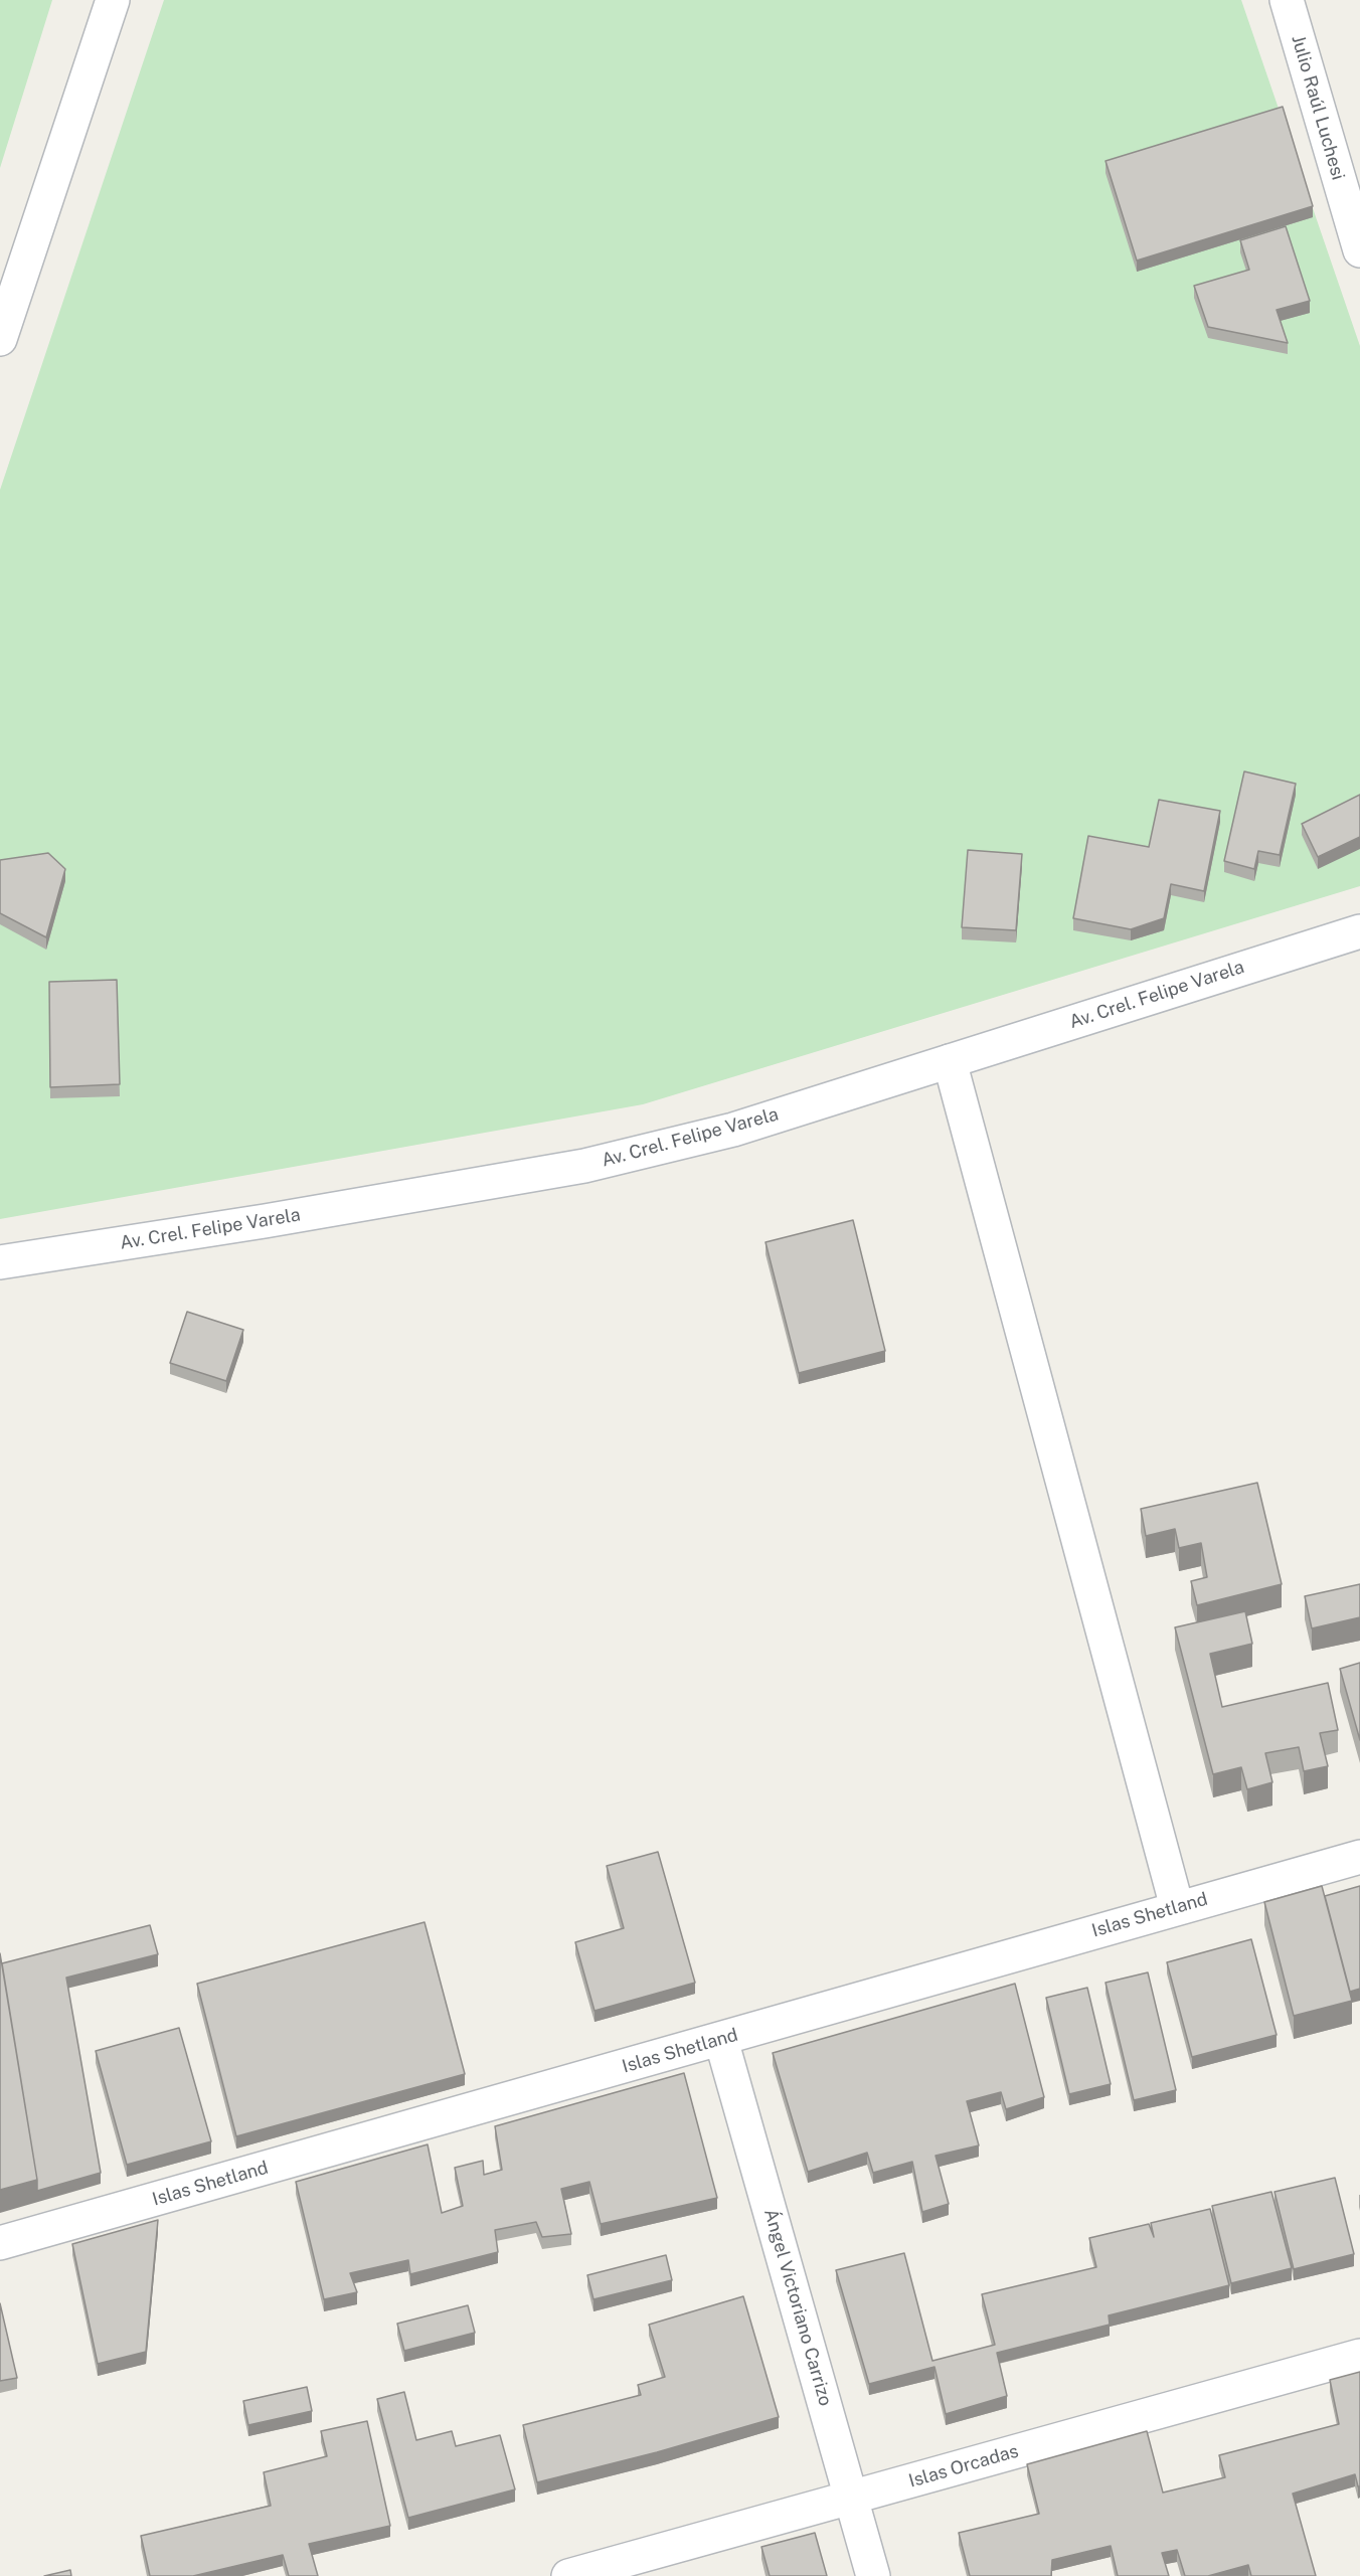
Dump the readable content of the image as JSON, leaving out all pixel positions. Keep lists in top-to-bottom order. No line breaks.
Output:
{"streets":{"street":["Julio Raúl Luchesi","Av. Crel. Felipe Varela","Islas Shetland","Ángel Victoriano Carrizo","Islas Orcadas"]},"crossings":[["Islas Shetland","Ángel Victoriano Carrizo"],["Ángel Victoriano Carrizo","Islas Orcadas"]]}
